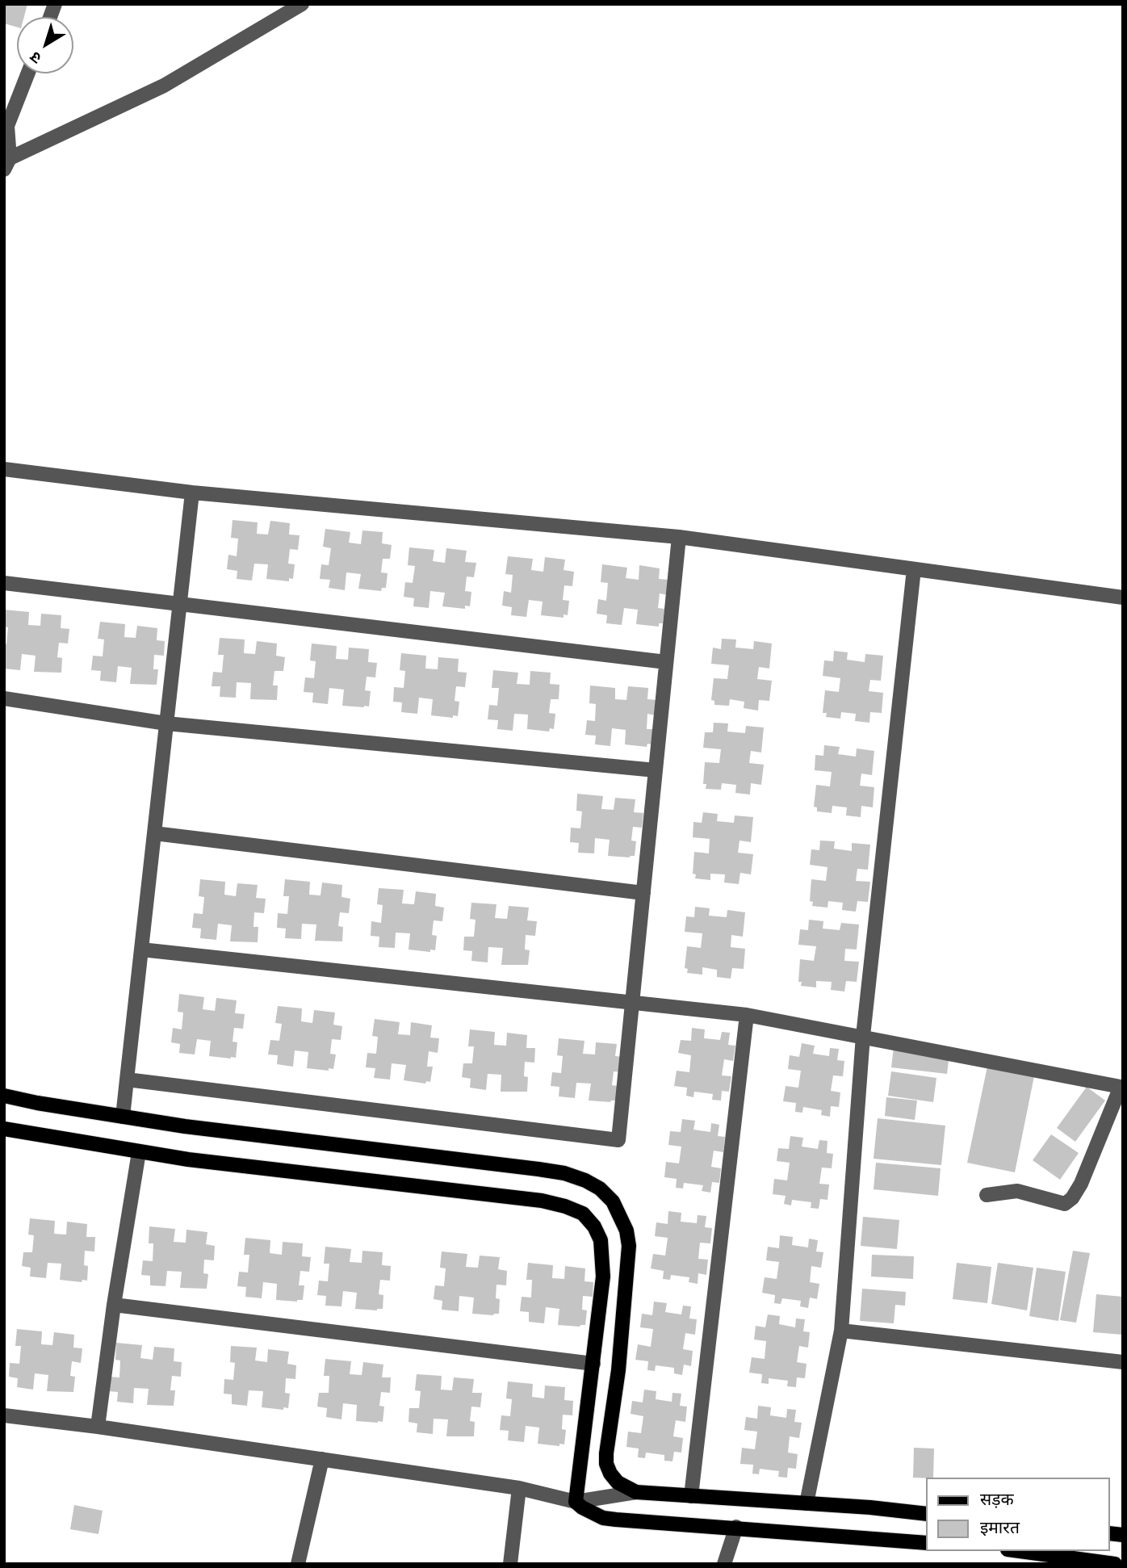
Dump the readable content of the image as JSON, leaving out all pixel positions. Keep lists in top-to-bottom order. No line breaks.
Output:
{"legend":["सड़क","इमारत"],"north":"bottom left"}
